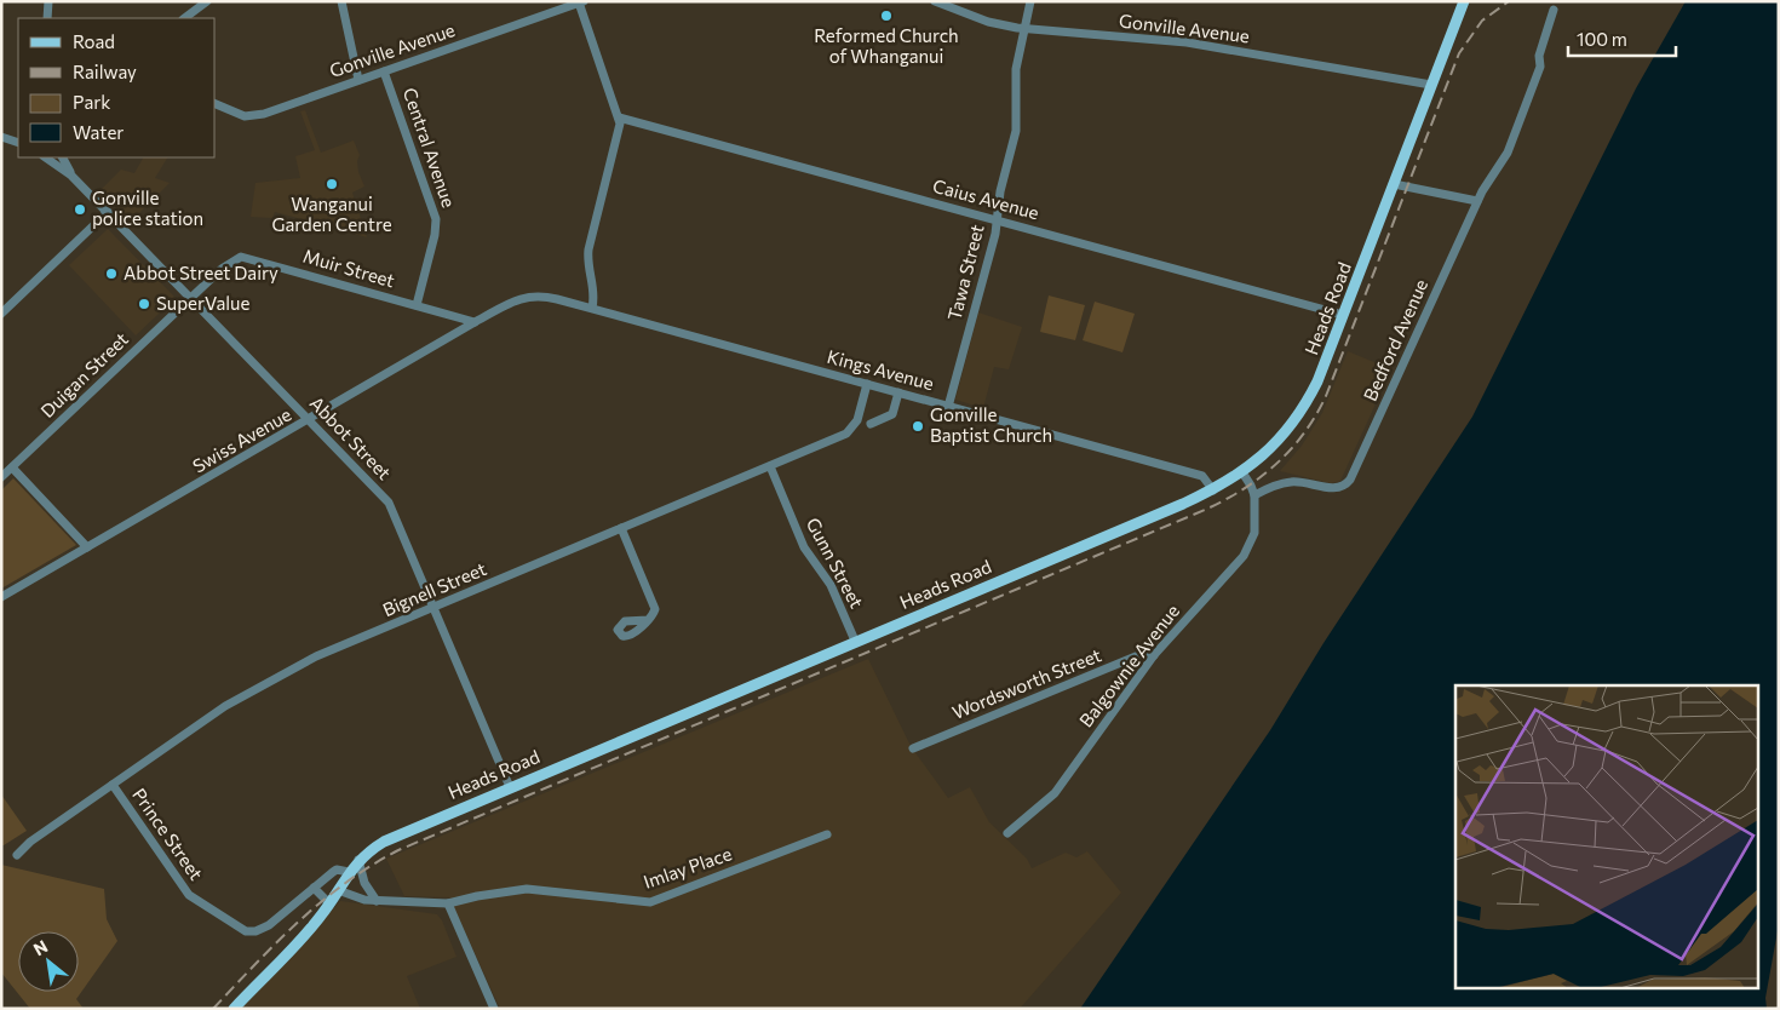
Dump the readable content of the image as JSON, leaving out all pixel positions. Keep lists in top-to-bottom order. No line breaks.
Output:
{"streets":{"main road":["Heads Road"],"street":["Gonville Avenue","Central Avenue","Caius Avenue","Muir Street","Tawa Street","Bedford Avenue","Kings Avenue","Duigan Street","Abbot Street","Swiss Avenue","Gunn Street","Bignell Street","Balgownie Avenue","Wordsworth Street","Prince Street","Imlay Place"]},"crossings":[["Gonville Avenue","Central Avenue"],["Gonville Avenue","Tawa Street"],["Gonville Avenue","Heads Road"],["Central Avenue","Muir Street"],["Caius Avenue","Tawa Street"],["Caius Avenue","Heads Road"],["Muir Street","Duigan Street"],["Muir Street","Abbot Street"],["Muir Street","Swiss Avenue"],["Tawa Street","Kings Avenue"],["Heads Road","Kings Avenue"],["Heads Road","Abbot Street"],["Heads Road","Gunn Street"],["Heads Road","Balgownie Avenue"],["Heads Road","Prince Street"],["Heads Road","Imlay Place"],["Bedford Avenue","Balgownie Avenue"],["Kings Avenue","Swiss Avenue"],["Kings Avenue","Bignell Street"],["Duigan Street","Abbot Street"],["Abbot Street","Swiss Avenue"],["Abbot Street","Bignell Street"],["Gunn Street","Bignell Street"],["Bignell Street","Prince Street"],["Balgownie Avenue","Wordsworth Street"]],"places":["Reformed Church of Whanganui","Wanganui Garden Centre","Gonville police station","Abbot Street Dairy","SuperValue","Gonville Baptist Church"],"legend":["Road","Railway","Park","Water"],"scale_bar":"100 m","north":"top left"}
